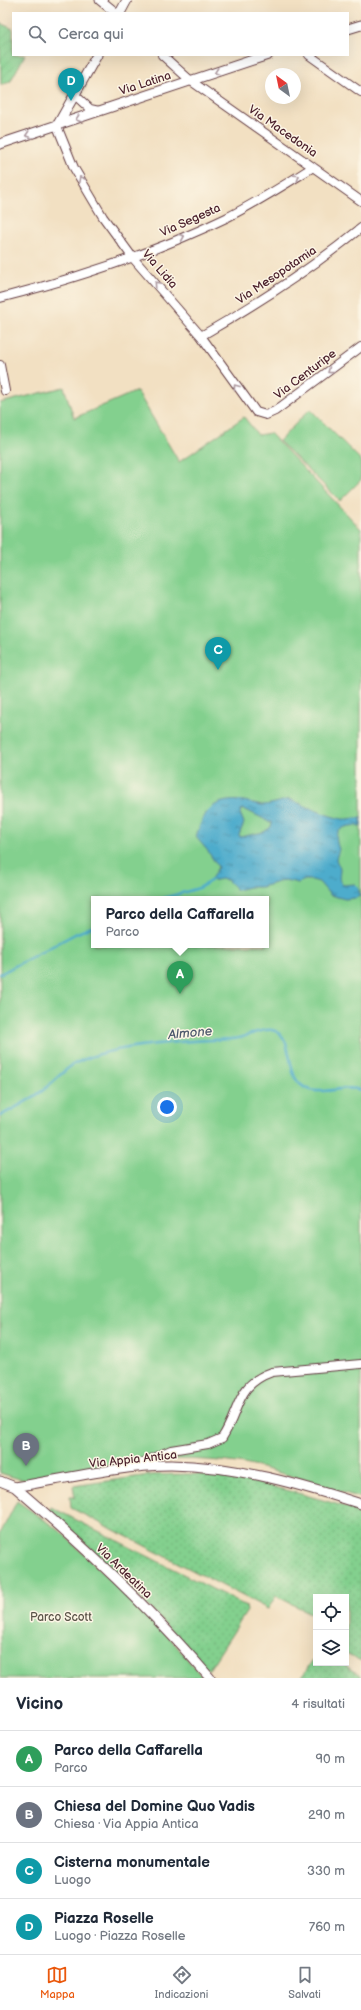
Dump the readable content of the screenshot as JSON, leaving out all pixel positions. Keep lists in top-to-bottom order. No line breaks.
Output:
{"streets":{"street":["Via Latina","Via Macedonia","Via Segesta","Via Lidia","Via Mesopotamia","Via Centuripe","Via Appia Antica","Via Ardeatina"]},"crossings":[["Via Latina","Via Macedonia"],["Via Latina","Via Lidia"],["Via Macedonia","Via Segesta"],["Via Segesta","Via Lidia"],["Via Lidia","Via Mesopotamia"],["Via Lidia","Via Centuripe"],["Via Appia Antica","Via Ardeatina"]],"one_way":["Via Latina","Via Segesta","Via Lidia","Via Centuripe"],"water":["Almone"],"parks":["Parco Scott"],"north":"top left","page":{"search":"Cerca qui","pins":["D","C","A","B"],"popup":["Parco della Caffarella","Parco"],"heading":["Vicino","4 risultati"],"list":[{"mark":"A","name":"Parco della Caffarella","note":"Parco","value":"90 m"},{"mark":"B","name":"Chiesa del Domine Quo Vadis","note":"Chiesa · Via Appia Antica","value":"290 m"},{"mark":"C","name":"Cisterna monumentale","note":"Luogo","value":"330 m"},{"mark":"D","name":"Piazza Roselle","note":"Luogo · Piazza Roselle","value":"760 m"}],"nav":["Mappa","Indicazioni","Salvati"]}}
